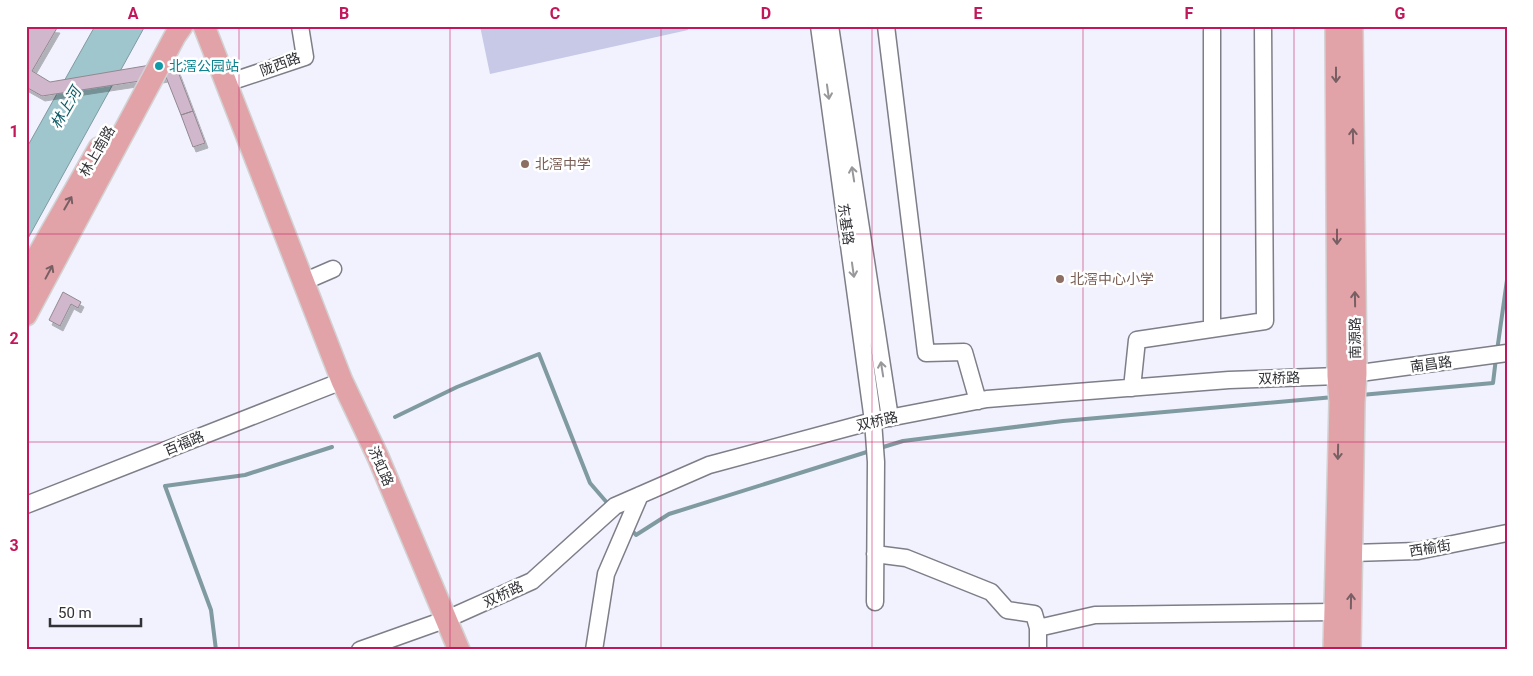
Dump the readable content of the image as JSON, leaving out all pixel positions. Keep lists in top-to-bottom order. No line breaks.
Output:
{"streets":{"main road":["林上南路","南源路","济虹路"],"street":["陇西路","东基路","南昌路","双桥路","百福路","西榆街"]},"crossings":[["陇西路","济虹路"],["东基路","双桥路"],["南源路","南昌路"],["南源路","双桥路"],["南源路","西榆街"],["南昌路","双桥路"],["双桥路","济虹路"],["百福路","济虹路"]],"water":["林上河"],"places":["北滘公园站","北滘中学","北滘中心小学"],"scale_bar":"50 m","grid":{"columns":["A","B","C","D","E","F","G"],"rows":["1","2","3"]}}
